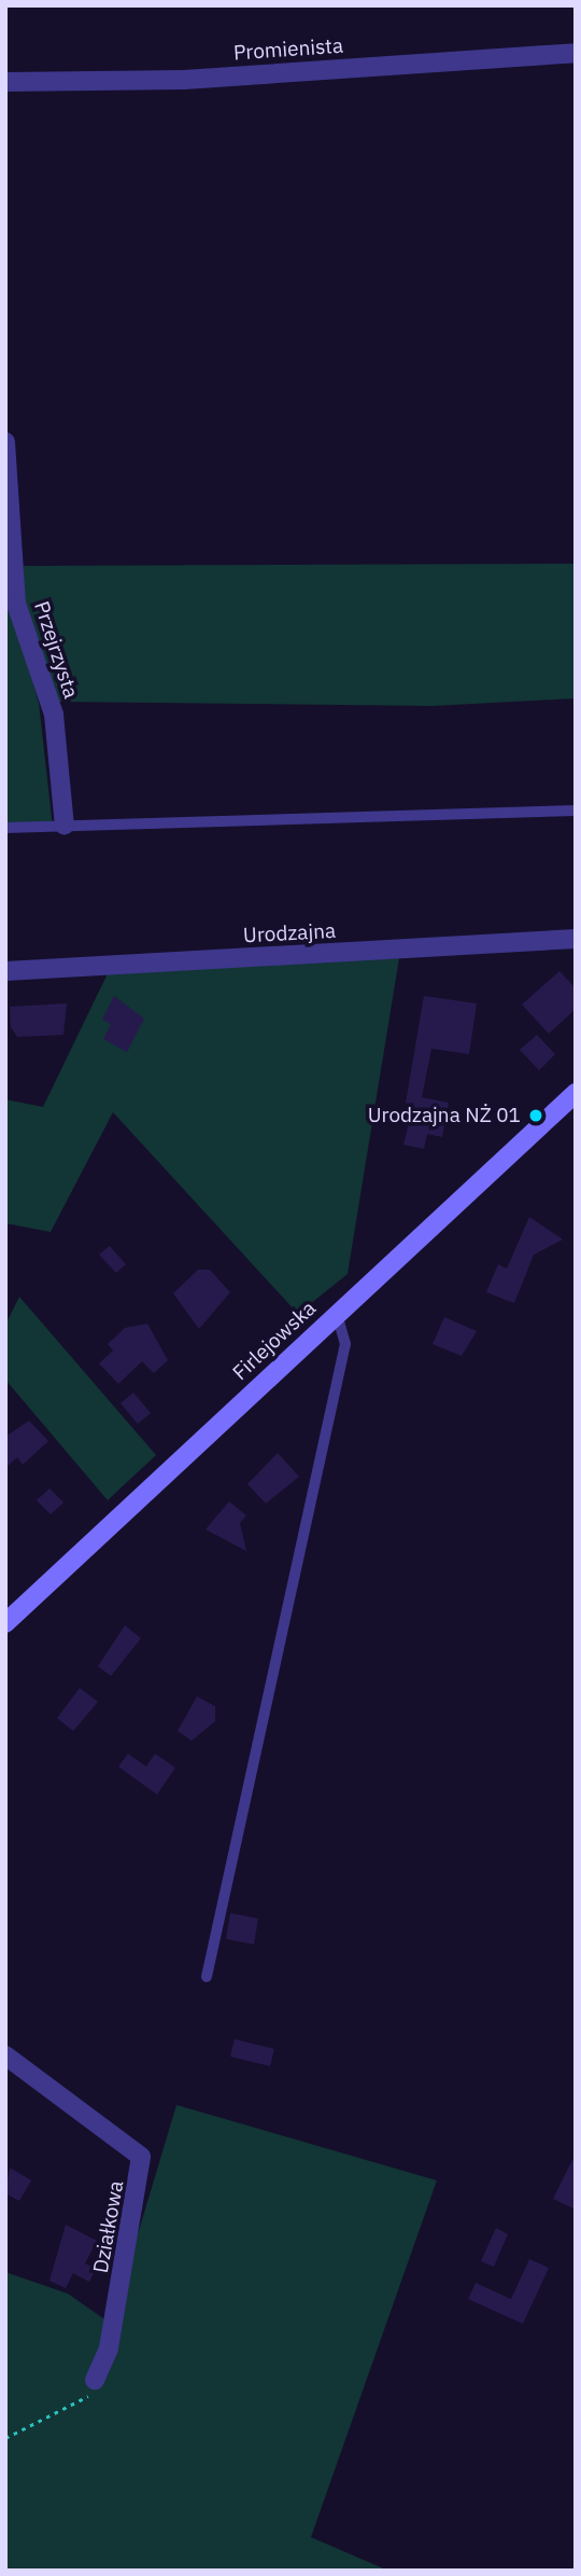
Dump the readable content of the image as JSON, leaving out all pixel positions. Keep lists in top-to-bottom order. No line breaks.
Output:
{"streets":{"street":["Promienista","Przejrzysta","Urodzajna","Firlejowska","Działkowa"]},"places":["Urodzajna NŻ 01"]}
